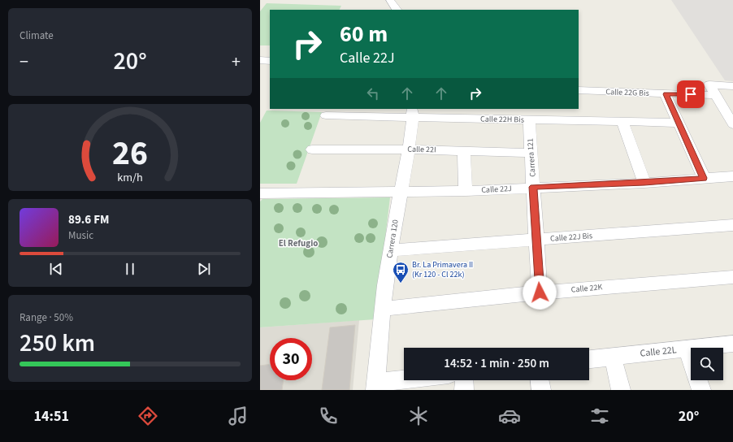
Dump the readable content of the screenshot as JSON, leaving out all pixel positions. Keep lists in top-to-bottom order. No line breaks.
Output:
{"streets":{"street":["Calle 22G Bis","Calle 22H Bis","Calle 22I","Carrera 121","Calle 22J","Calle 22J Bis","Carrera 120","Calle 22K","Calle 22L"]},"crossings":[["Calle 22H Bis","Carrera 121"],["Calle 22H Bis","Carrera 120"],["Calle 22I","Carrera 121"],["Calle 22I","Carrera 120"],["Carrera 121","Calle 22J"],["Carrera 121","Calle 22J Bis"],["Carrera 121","Calle 22K"],["Calle 22J","Carrera 120"],["Calle 22J Bis","Carrera 120"],["Carrera 120","Calle 22K"]],"districts":["El Refugio"],"places":{"bus stop":["Br. La Primavera II (Kr 120 - Cl 22k)"]},"page":{"tile":["Climate",["Range · 50%","250 km"]],"turn":["60 m","Calle 22J"],"heat":["−","20°","+"],"song":["89.6 FM","Music"],"limit":"30","trip":"14:52 · 1 min · 250 m","tabs":["14:51","20°"],"gauge":["26","km/h"]}}
